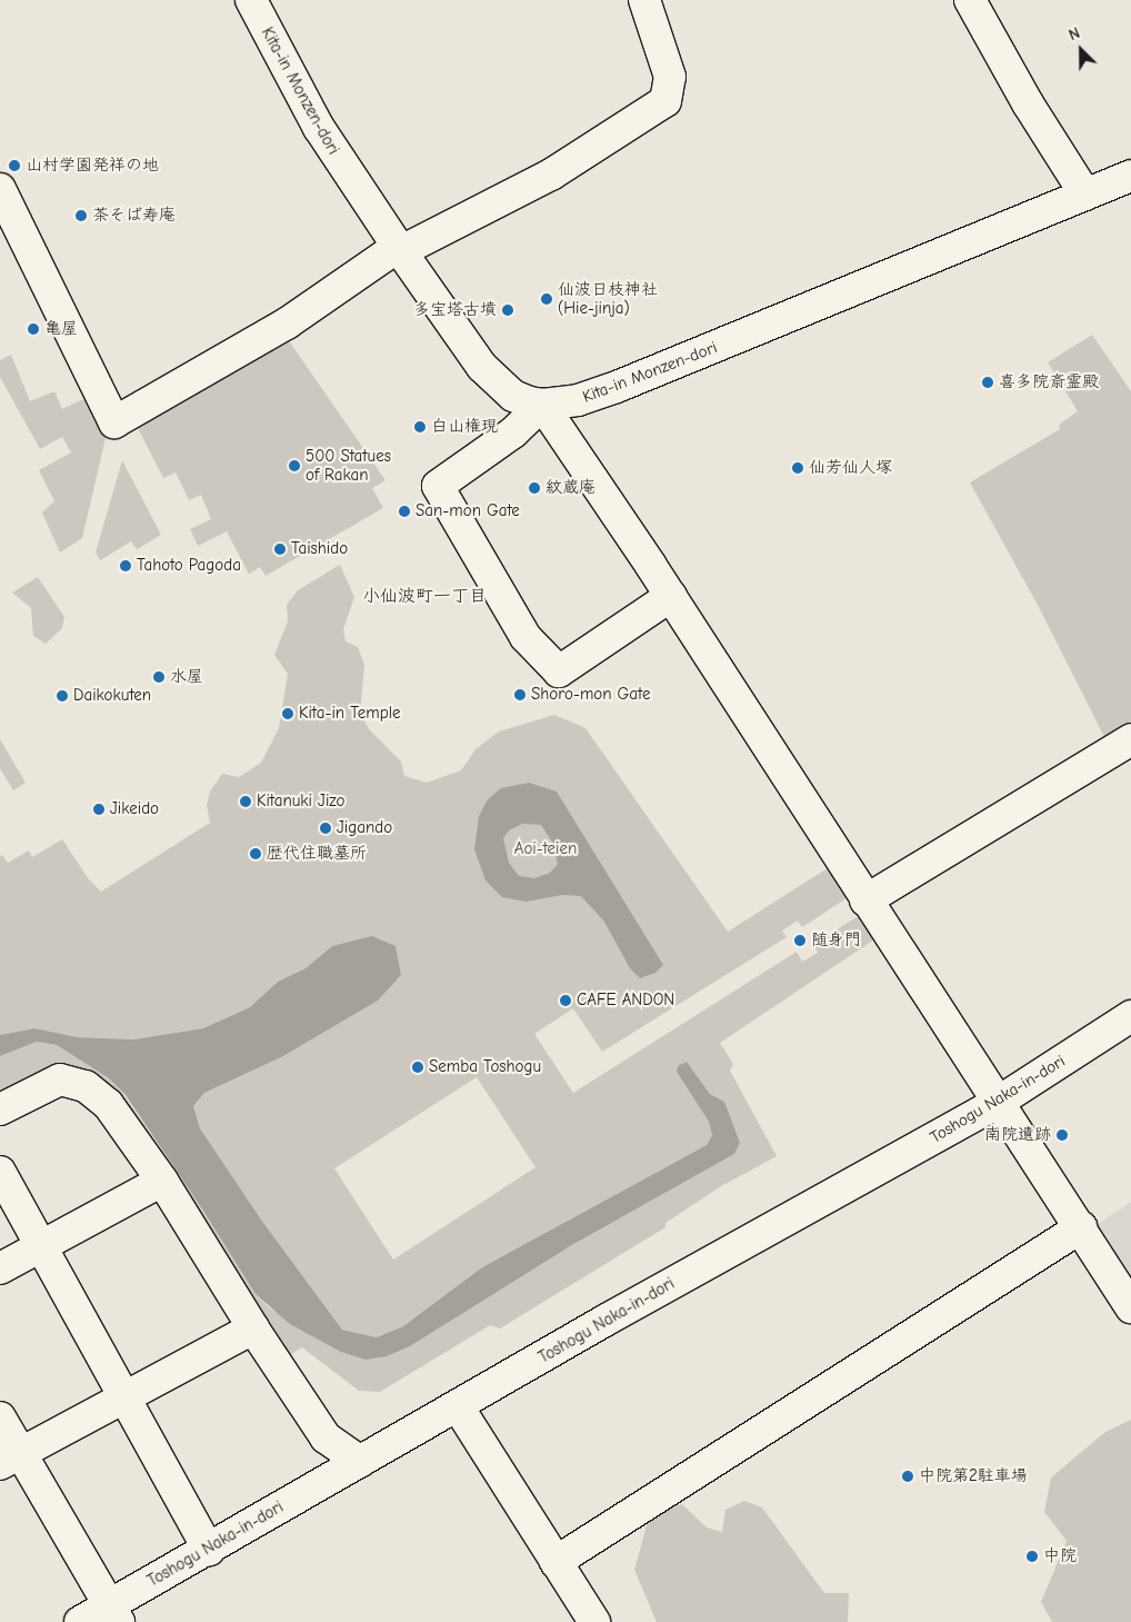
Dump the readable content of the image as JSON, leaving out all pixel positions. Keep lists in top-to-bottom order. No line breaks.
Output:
{"streets":{"street":["Kita-in Monzen-dori","Toshogu Naka-in-dori"]},"districts":["小仙波町一丁目"],"parks":["Aoi-teien"],"places":["山村学園発祥の地","茶そば寿庵","仙波日枝神社 (Hie-jinja)","多宝塔古墳","亀屋","喜多院斎霊殿","白山権現","500 Statues of Rakan","仙芳仙人塚","紋蔵庵","San-mon Gate","Taishido","Tahoto Pagoda","水屋","Shoro-mon Gate","Daikokuten","Kita-in Temple","Kitanuki Jizo","Jikeido","Jigando","歴代住職墓所","随身門","CAFE ANDON","Semba Toshogu","南院遺跡","中院第2駐車場","中院"],"north":"top left"}
